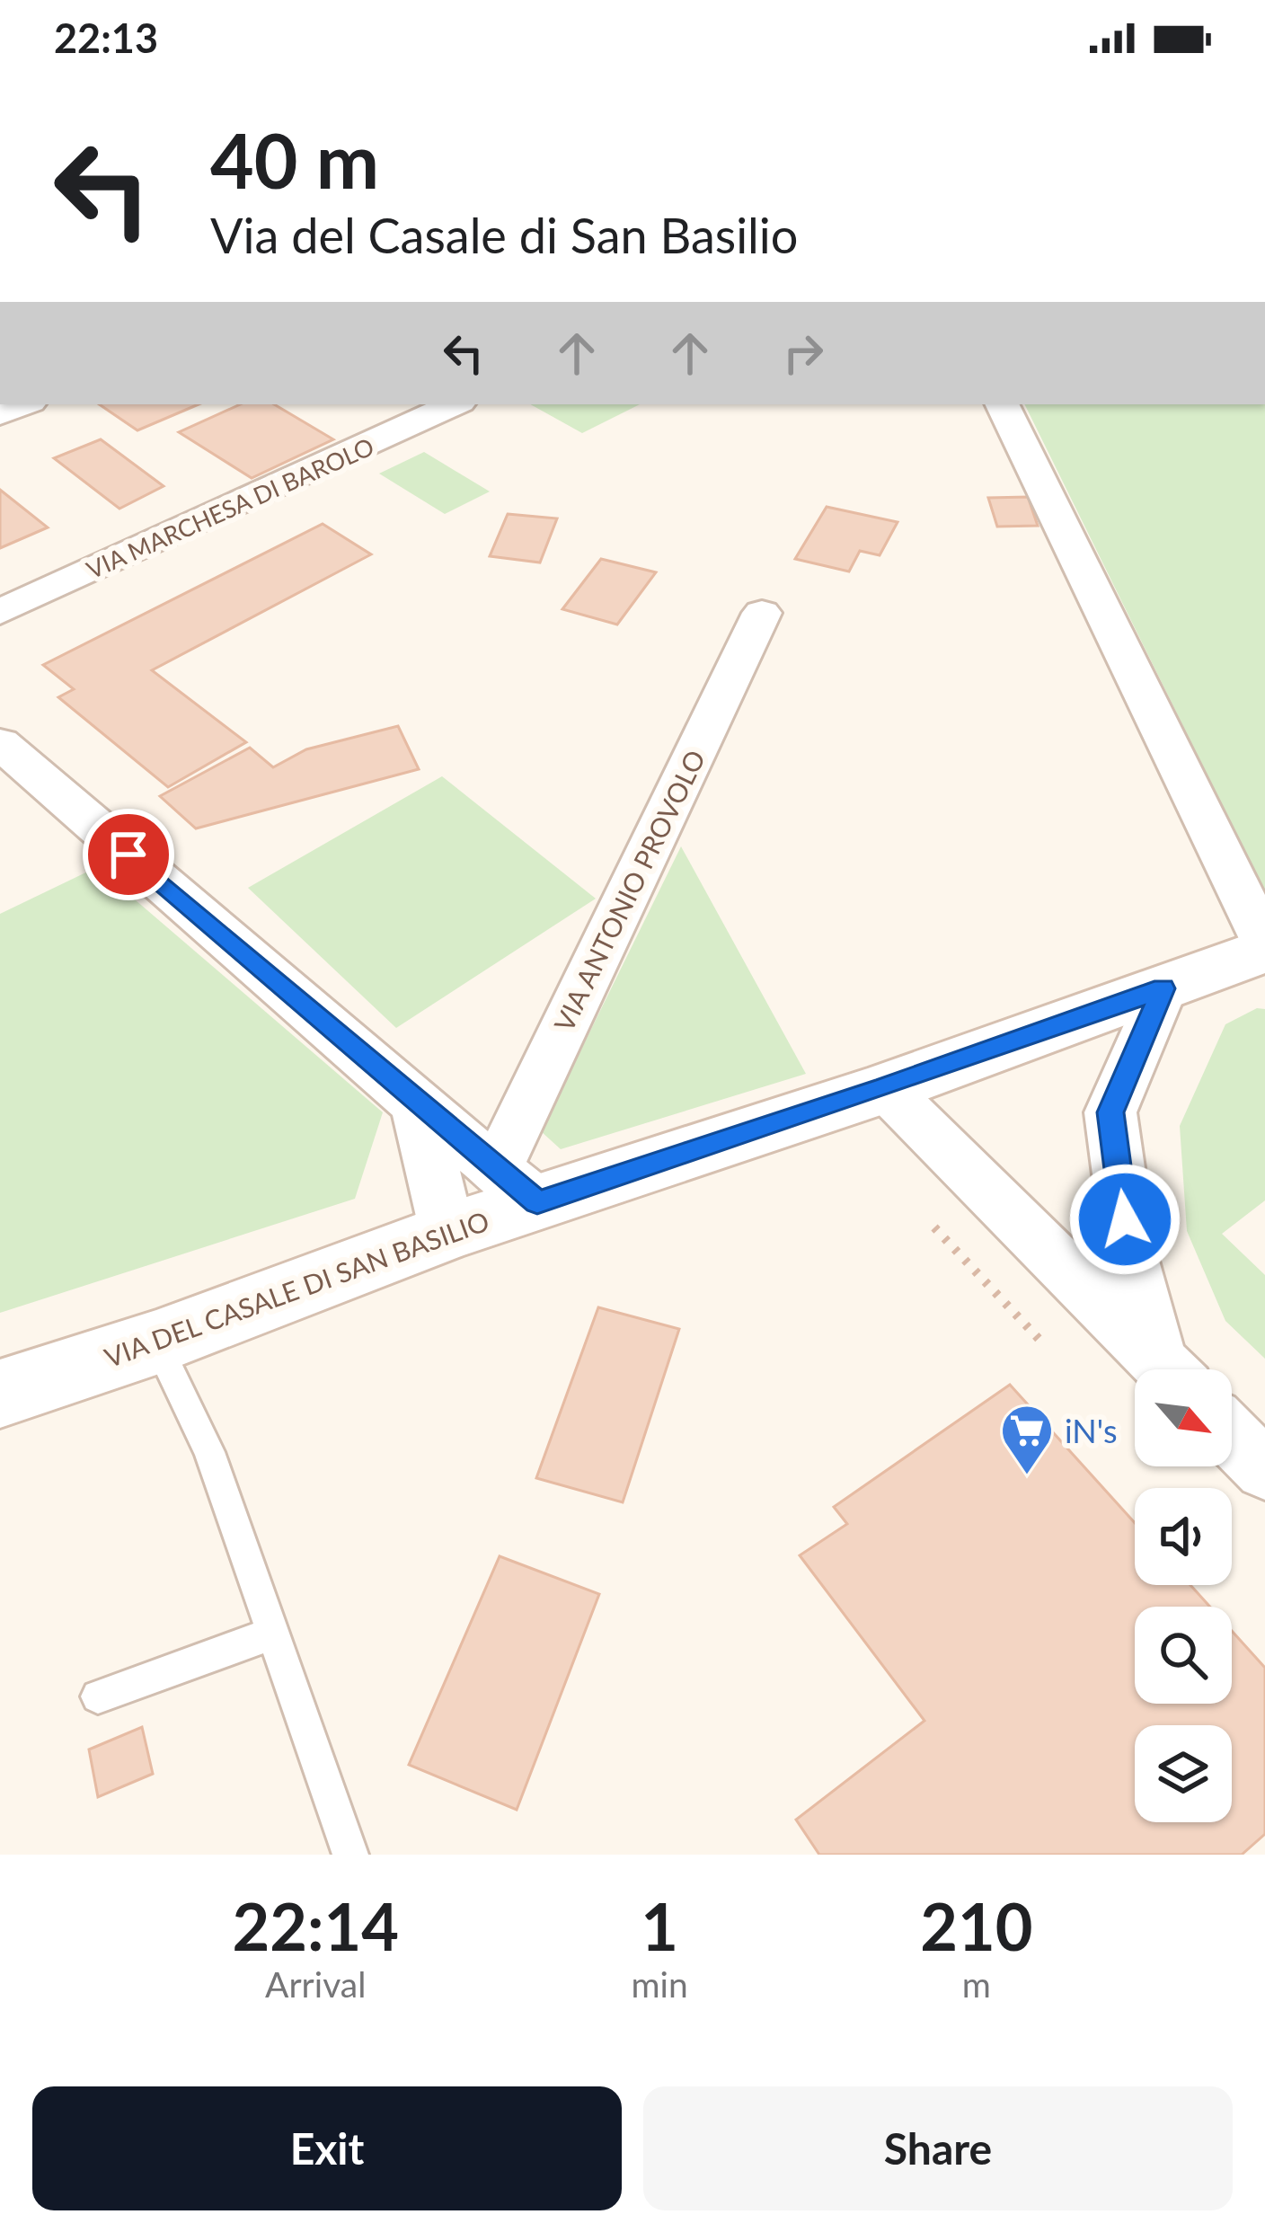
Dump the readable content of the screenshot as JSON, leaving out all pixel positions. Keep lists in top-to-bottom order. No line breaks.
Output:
{"streets":{"street":["VIA MARCHESA DI BAROLO","VIA ANTONIO PROVOLO","VIA DEL CASALE DI SAN BASILIO"]},"crossings":[["VIA ANTONIO PROVOLO","VIA DEL CASALE DI SAN BASILIO"]],"places":{"supermarket":["iN's"]},"north":"bottom right","page":{"status":"22:13","turn":["40 m","Via del Casale di San Basilio"],"eta":["22:14","Arrival","1","min","210","m"],"buttons":["Exit","Share"]}}
